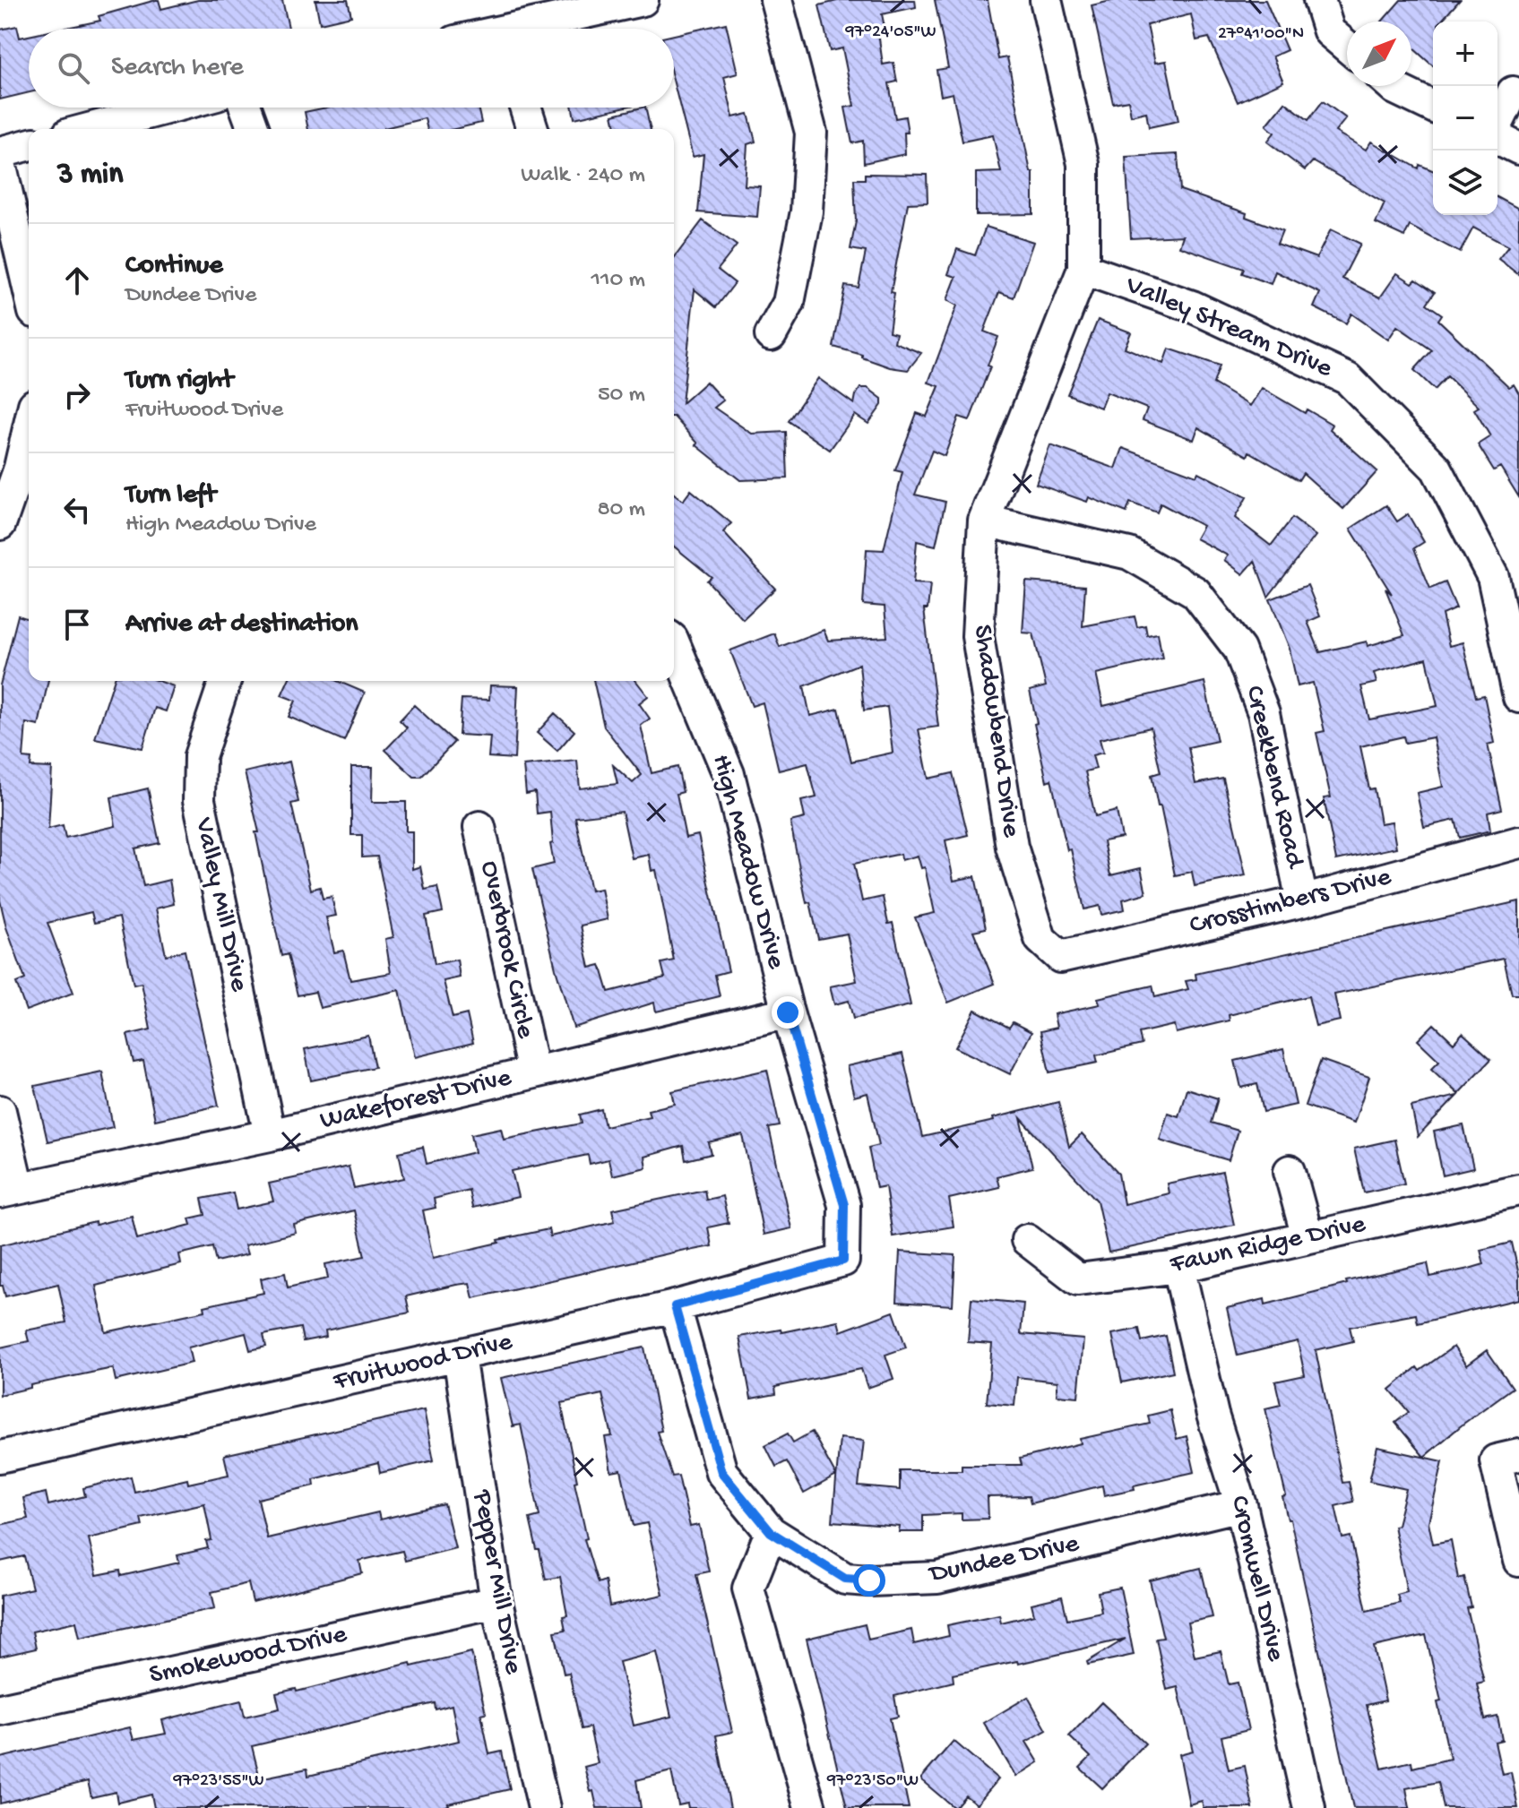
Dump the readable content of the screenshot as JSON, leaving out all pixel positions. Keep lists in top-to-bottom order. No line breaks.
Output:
{"streets":{"street":["Valley Stream Drive","Shadowbend Drive","Creekbend Road","High Meadow Drive","Crosstimbers Drive","Valley Mill Drive","Overbrook Circle","Wakeforest Drive","Fawn Ridge Drive","Fruitwood Drive","Dundee Drive","Cromwell Drive","Pepper Mill Drive","Smokewood Drive"]},"crossings":[["Valley Stream Drive","Shadowbend Drive"],["Shadowbend Drive","Creekbend Road"],["Shadowbend Drive","Crosstimbers Drive"],["Creekbend Road","Crosstimbers Drive"],["High Meadow Drive","Wakeforest Drive"],["High Meadow Drive","Fruitwood Drive"],["Valley Mill Drive","Wakeforest Drive"],["Overbrook Circle","Wakeforest Drive"],["Fawn Ridge Drive","Cromwell Drive"],["Fruitwood Drive","Dundee Drive"],["Fruitwood Drive","Pepper Mill Drive"],["Dundee Drive","Cromwell Drive"],["Pepper Mill Drive","Smokewood Drive"]],"north":"top right","page":{"map_buttons":["+","−"],"search":"Search here","heading":["3 min","Walk · 240 m"],"list":[["Continue","Dundee Drive","110 m"],["Turn right","Fruitwood Drive","50 m"],["Turn left","High Meadow Drive","80 m"],"Arrive at destination"]},"coordinates":["97°24'05\"W","27°41'00\"N","97°23'55\"W","97°23'50\"W"]}
